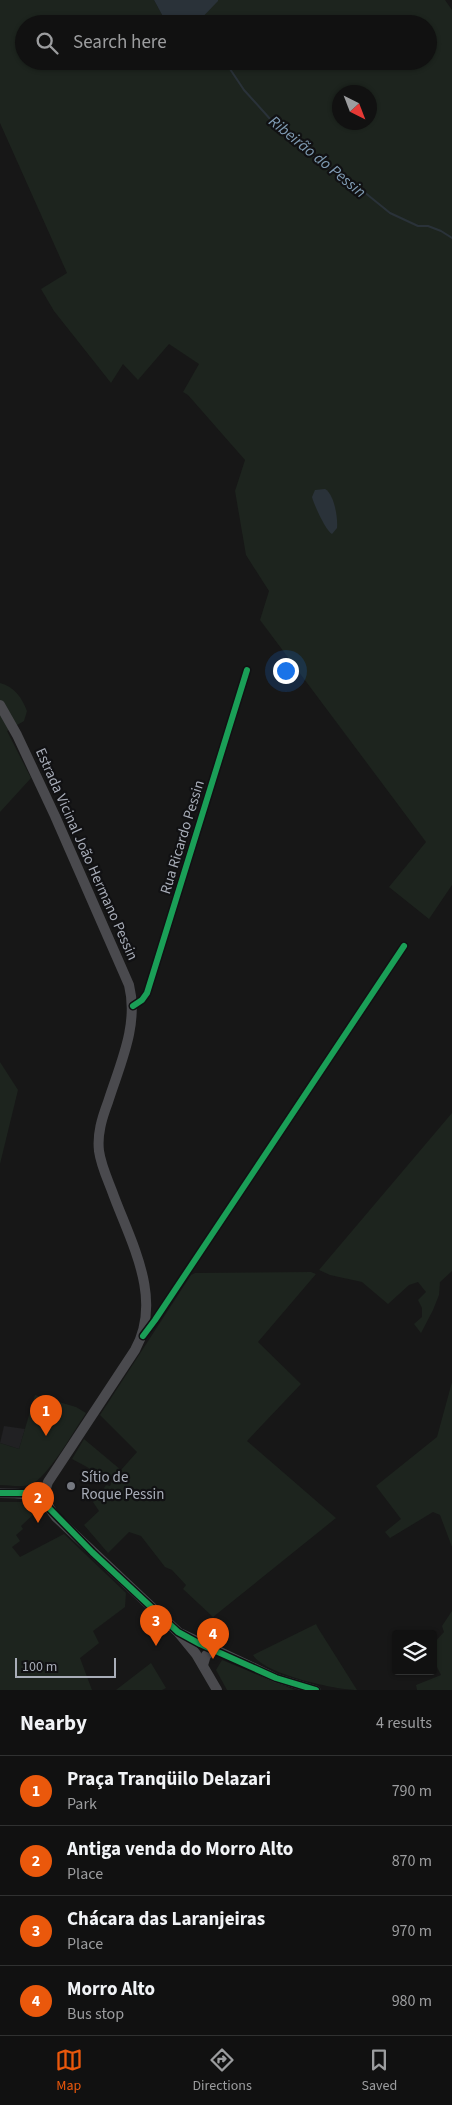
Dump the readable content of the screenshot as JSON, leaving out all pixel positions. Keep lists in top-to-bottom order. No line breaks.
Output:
{"streets":{"main road":["Estrada Vicinal João Hermano Pessin"],"street":["Rua Ricardo Pessin"]},"crossings":[["Rua Ricardo Pessin","Estrada Vicinal João Hermano Pessin"]],"water":["Ribeirão do Pessin"],"places":["Sítio de Roque Pessin"],"scale_bar":"100 m","north":"bottom right","page":{"search":"Search here","pins":["1","2","3","4"],"scale":"100 m","heading":["Nearby","4 results"],"list":[{"mark":"1","name":"Praça Tranqüilo Delazari","note":"Park","value":"790 m"},{"mark":"2","name":"Antiga venda do Morro Alto","note":"Place","value":"870 m"},{"mark":"3","name":"Chácara das Laranjeiras","note":"Place","value":"970 m"},{"mark":"4","name":"Morro Alto","note":"Bus stop","value":"980 m"}],"nav":["Map","Directions","Saved"]}}
